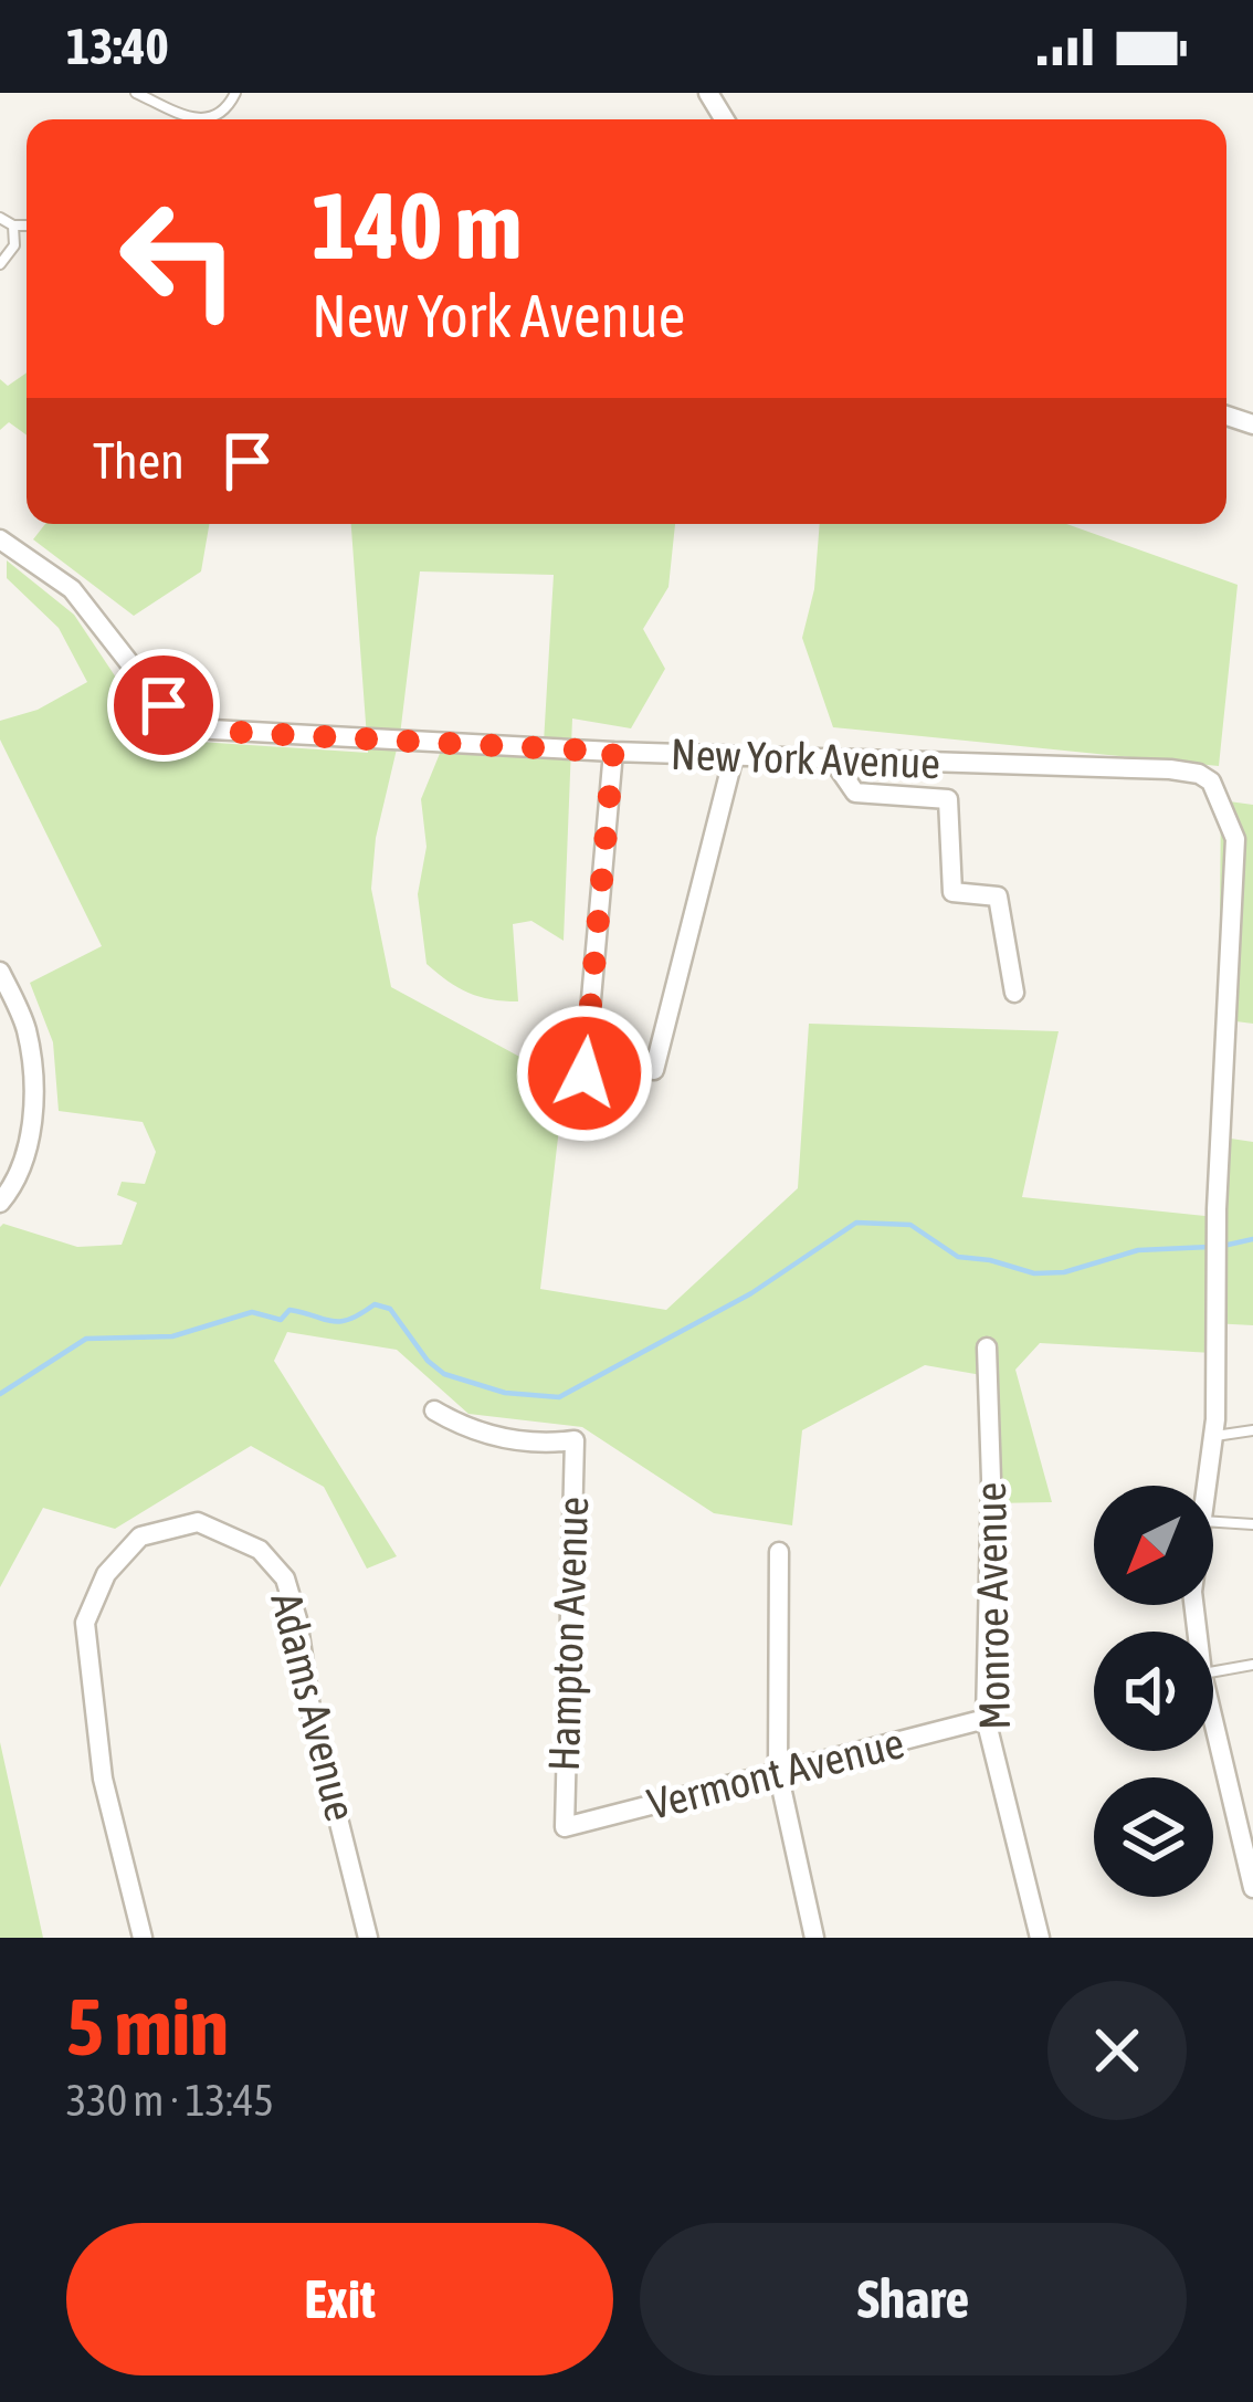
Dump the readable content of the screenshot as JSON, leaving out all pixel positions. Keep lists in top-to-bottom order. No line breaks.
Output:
{"streets":{"street":["New York Avenue","Monroe Avenue","Hampton Avenue","Adams Avenue","Vermont Avenue"]},"crossings":[["Monroe Avenue","Vermont Avenue"],["Hampton Avenue","Vermont Avenue"]],"north":"bottom left","page":{"status":"13:40","turn":["140 m","New York Avenue"],"then":"Then","heading":["5 min","330 m · 13:45"],"buttons":["Exit","Share"]}}
